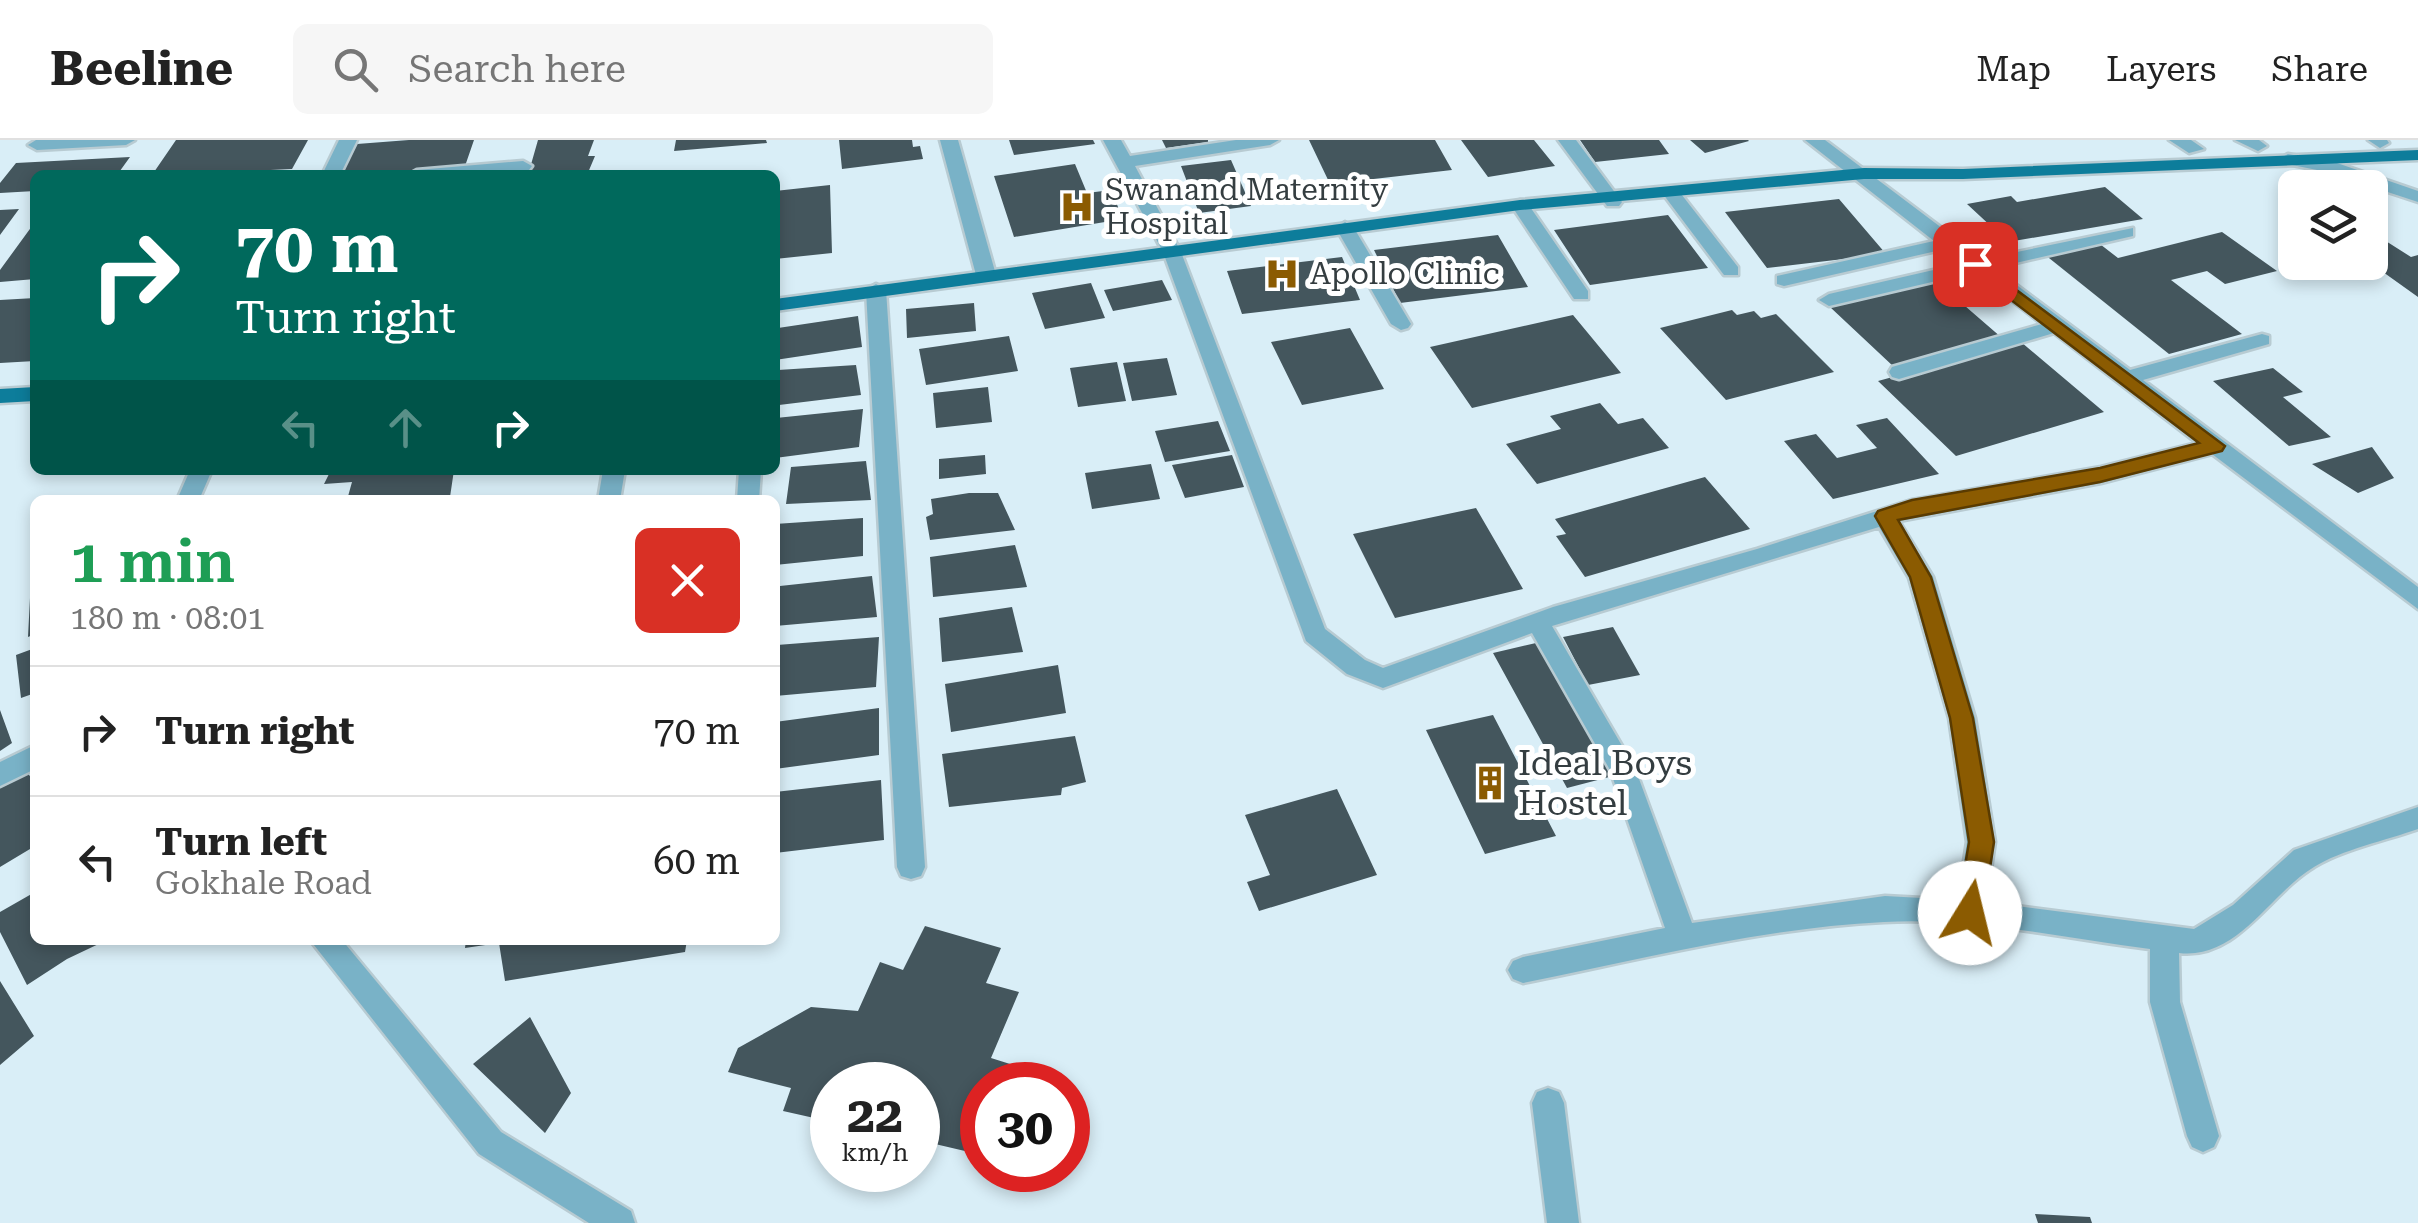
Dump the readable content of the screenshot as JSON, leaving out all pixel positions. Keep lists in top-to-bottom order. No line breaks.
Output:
{"places":{"hospital":["Swanand Maternity Hospital","Apollo Clinic"],"building":["Ideal Boys Hostel"]},"page":{"header":"Beeline","search":"Search here","nav":["Map","Layers","Share"],"turn":["70 m","Turn right"],"heading":["1 min","180 m · 08:01"],"list":[{"name":"Turn right","value":"70 m"},{"name":"Turn left","note":"Gokhale Road","value":"60 m"}],"speed":"22 km/h","limit":"30"}}
